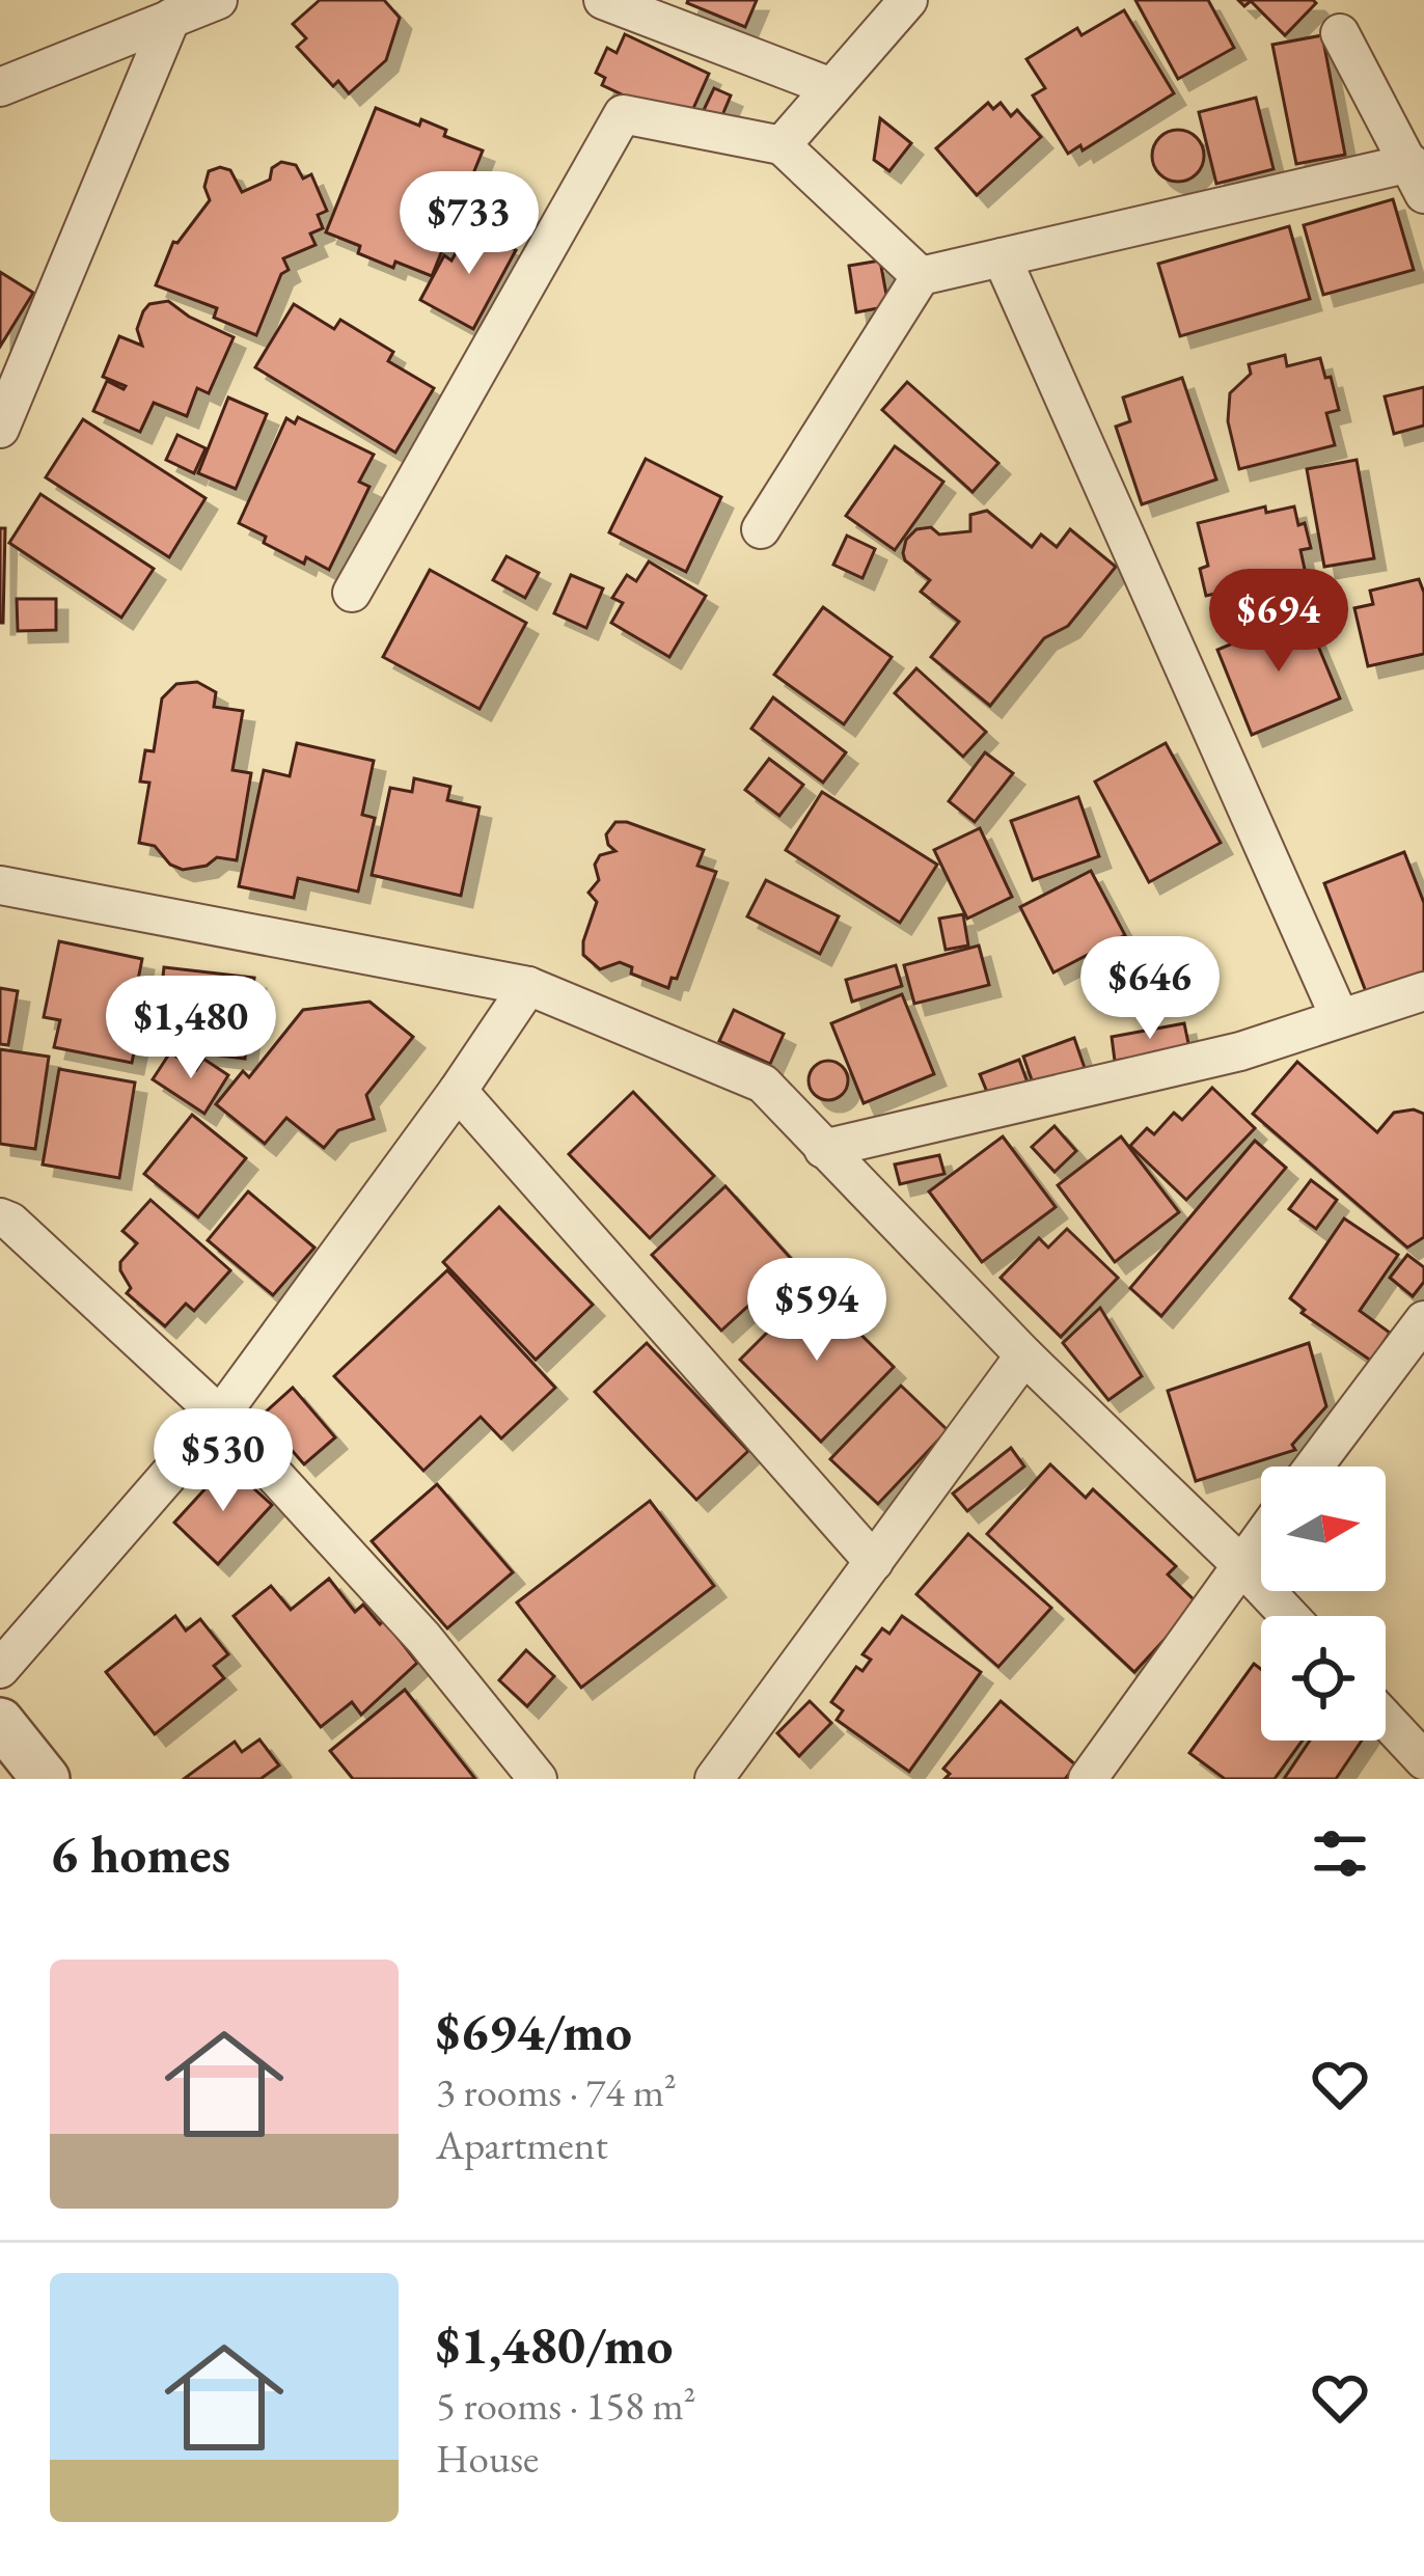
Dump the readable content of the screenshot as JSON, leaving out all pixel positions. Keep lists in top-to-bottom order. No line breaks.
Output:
{"north":"right","page":{"price":["$733","$694","$646","$1,480","$594","$530"],"heading":"6 homes","list":[{"name":"$694/mo","note":"3 rooms · 74 m² · Apartment"},{"name":"$1,480/mo","note":"5 rooms · 158 m² · House"}]}}
